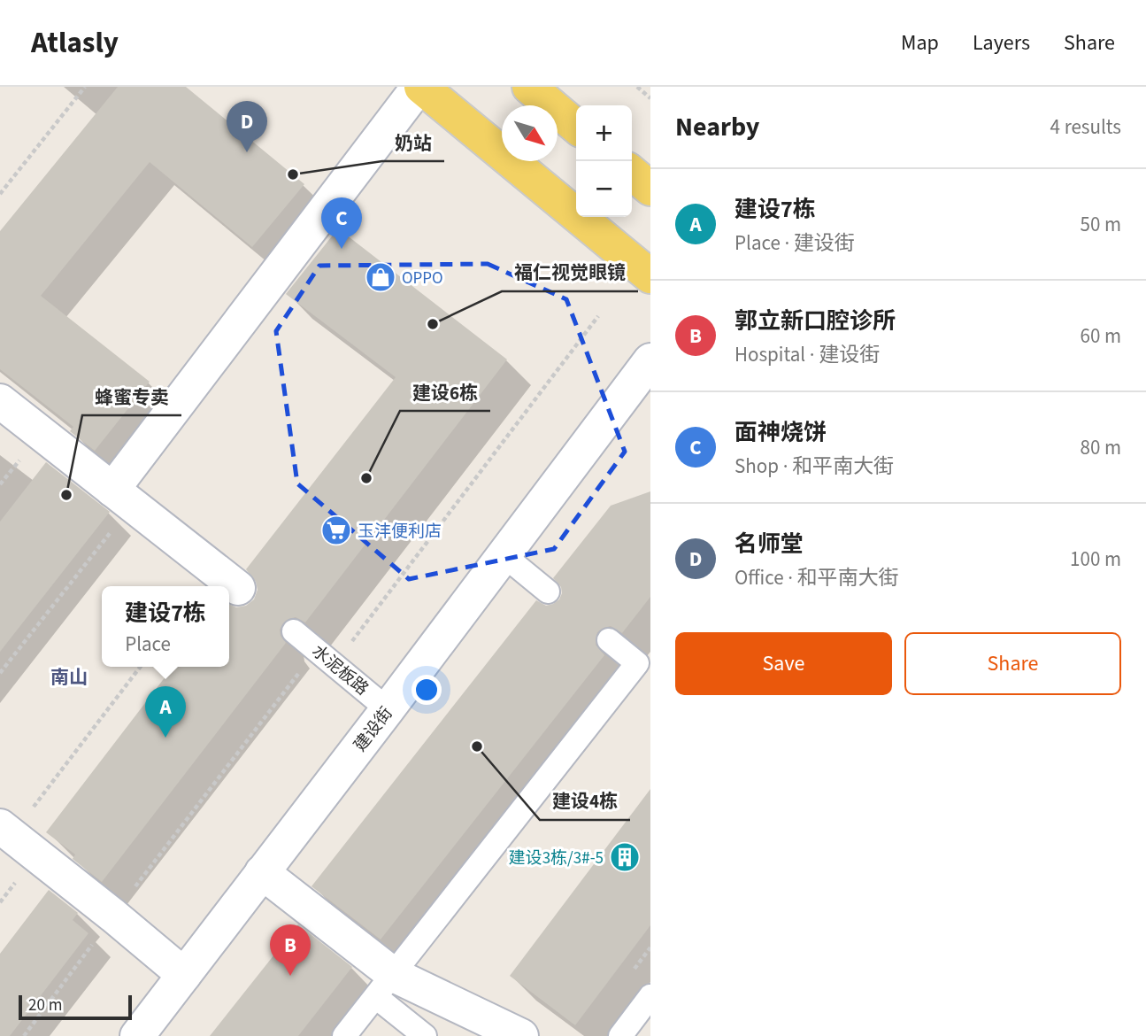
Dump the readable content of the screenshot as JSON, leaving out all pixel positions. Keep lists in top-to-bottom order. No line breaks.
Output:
{"streets":{"street":["建设街"],"lane":["水泥板路"]},"crossings":[["水泥板路","建设街"]],"districts":["南山"],"places":{"other":["奶站","福仁视觉眼镜","建设6栋","蜂蜜专卖","建设4栋"],"shop":["OPPO"],"supermarket":["玉沣便利店"],"building":["建设3栋/3#-5"]},"scale_bar":"20 m","north":"bottom right","page":{"header":"Atlasly","nav":["Map","Layers","Share"],"heading":["Nearby","4 results"],"pins":["D","C","A","B"],"map_buttons":["+","−"],"list":[{"mark":"A","name":"建设7栋","note":"Place · 建设街","value":"50 m"},{"mark":"B","name":"郭立新口腔诊所","note":"Hospital · 建设街","value":"60 m"},{"mark":"C","name":"面神烧饼","note":"Shop · 和平南大街","value":"80 m"},{"mark":"D","name":"名师堂","note":"Office · 和平南大街","value":"100 m"}],"popup":["建设7栋","Place"],"buttons":["Save","Share"],"scale":"20 m"}}
